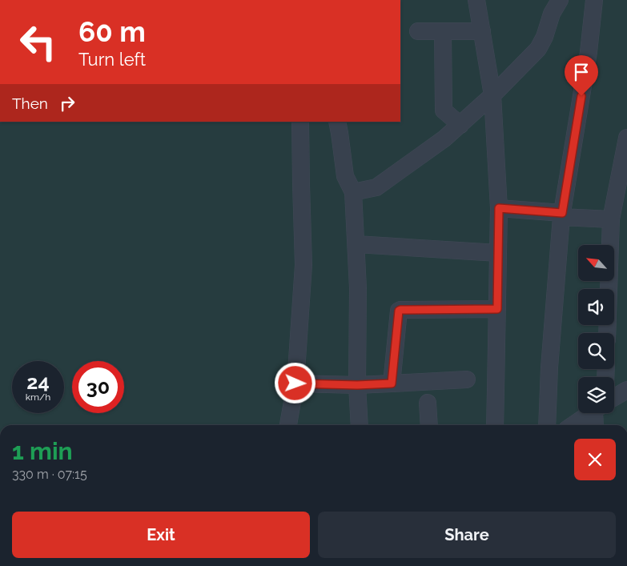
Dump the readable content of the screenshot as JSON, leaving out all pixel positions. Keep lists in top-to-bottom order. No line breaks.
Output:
{"north":"top left","page":{"turn":["60 m","Turn left"],"then":"Then","speed":"24 km/h","limit":"30","heading":["1 min","330 m · 07:15"],"buttons":["Exit","Share"]}}
